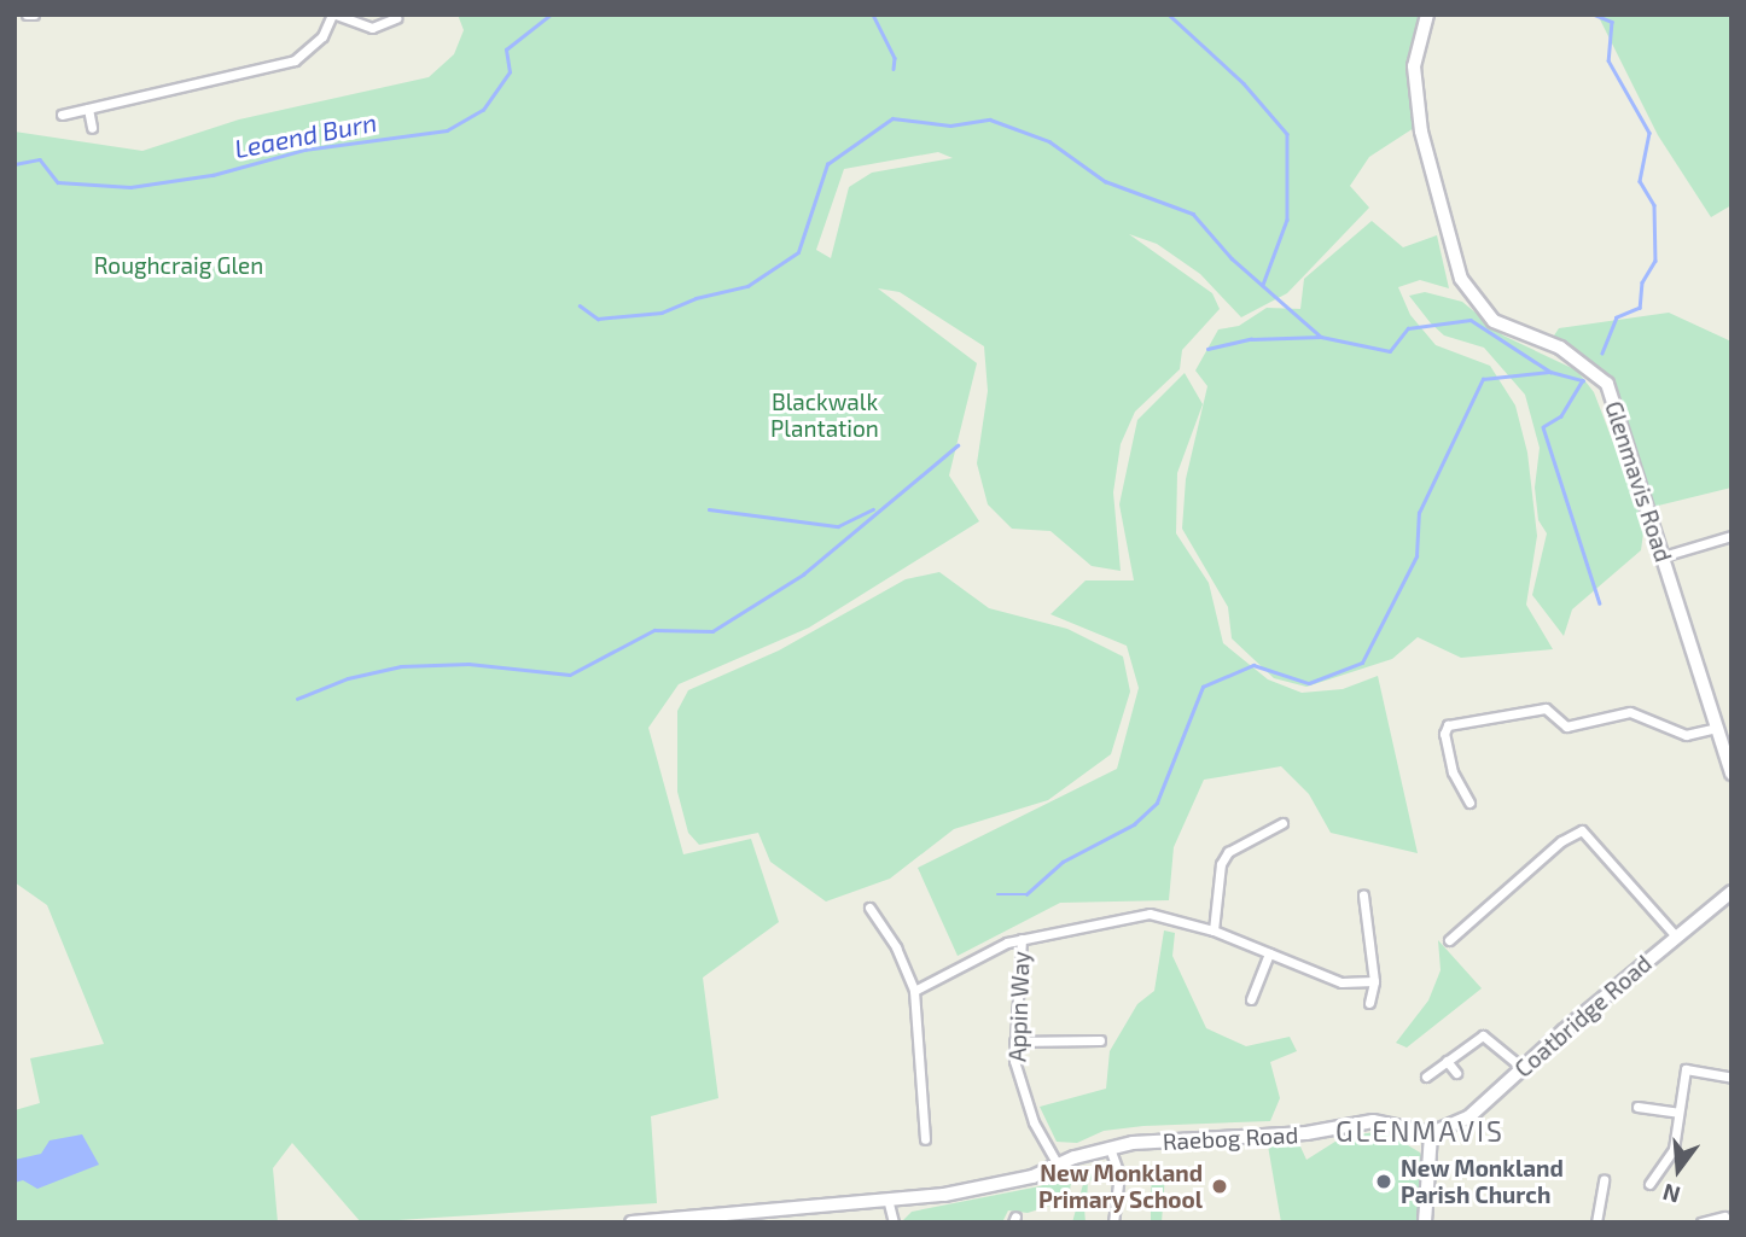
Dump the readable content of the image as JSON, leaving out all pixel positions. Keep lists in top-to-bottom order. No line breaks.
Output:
{"streets":{"main road":["Glenmavis Road","Coatbridge Road","Raebog Road"],"street":["Appin Way"]},"crossings":[["Appin Way","Raebog Road"],["Coatbridge Road","Raebog Road"]],"districts":["GLENMAVIS"],"water":["Leaend Burn"],"parks":["Roughcraig Glen","Blackwalk Plantation"],"places":["New Monkland Parish Church","New Monkland Primary School"],"north":"bottom"}
